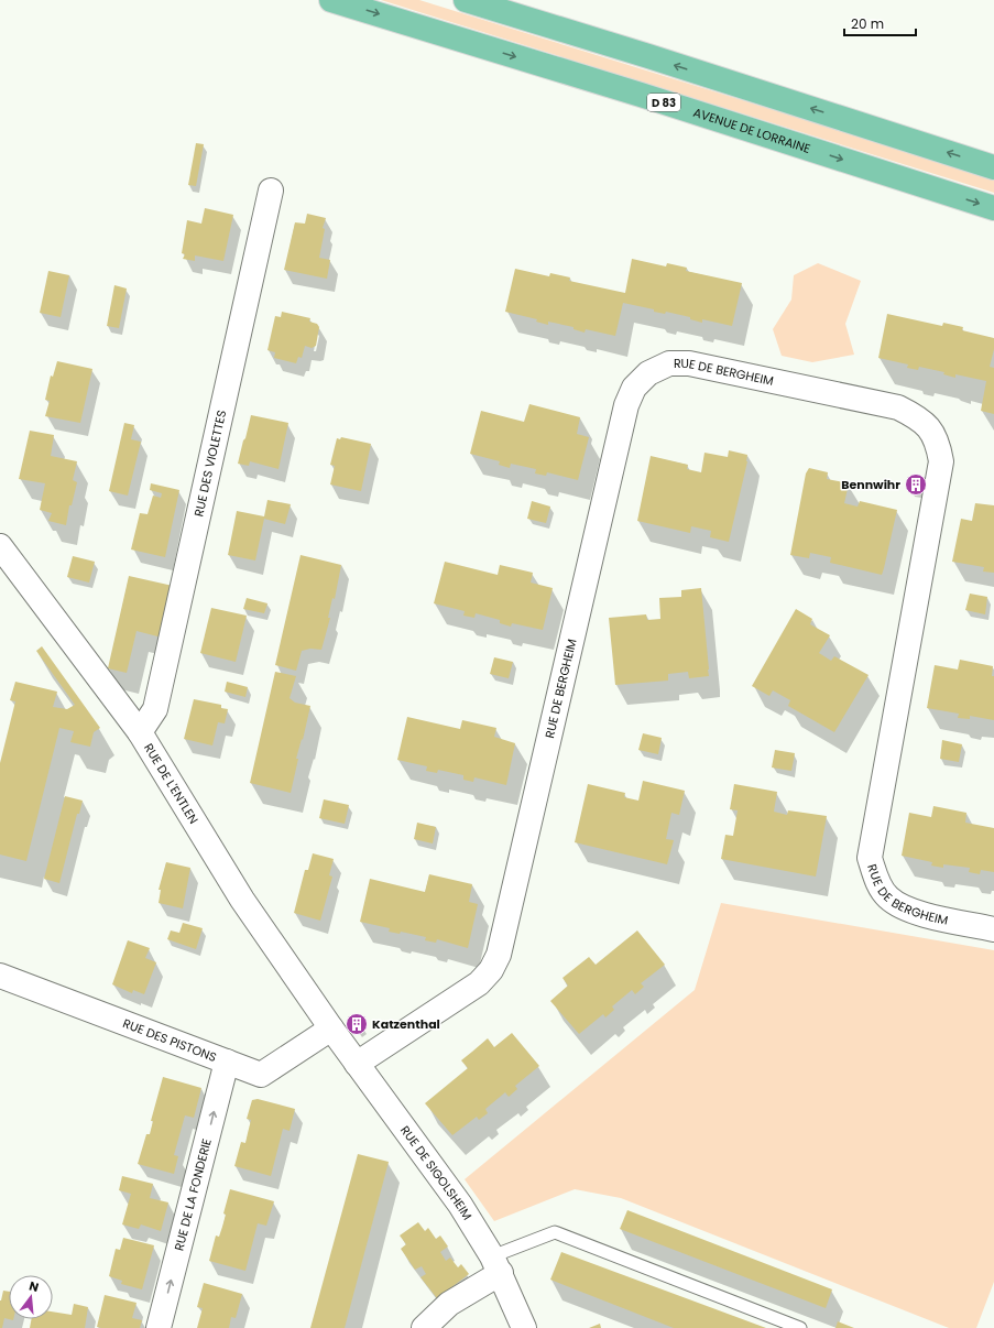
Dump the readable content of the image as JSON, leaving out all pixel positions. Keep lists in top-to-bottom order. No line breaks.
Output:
{"streets":{"main road":["D 83","AVENUE DE LORRAINE"],"street":["RUE DE BERGHEIM","RUE DES VIOLETTES","RUE DE L'ENTLEN","RUE DES PISTONS","RUE DE SIGOLSHEIM","RUE DE LA FONDERIE"]},"crossings":[["RUE DE BERGHEIM","RUE DE SIGOLSHEIM"],["RUE DES VIOLETTES","RUE DE L'ENTLEN"],["RUE DE L'ENTLEN","RUE DES PISTONS"],["RUE DE L'ENTLEN","RUE DE SIGOLSHEIM"],["RUE DES PISTONS","RUE DE SIGOLSHEIM"],["RUE DES PISTONS","RUE DE LA FONDERIE"]],"one_way":["RUE DE LA FONDERIE"],"places":{"building":["Bennwihr","Katzenthal"]},"scale_bar":"20 m","north":"top"}
